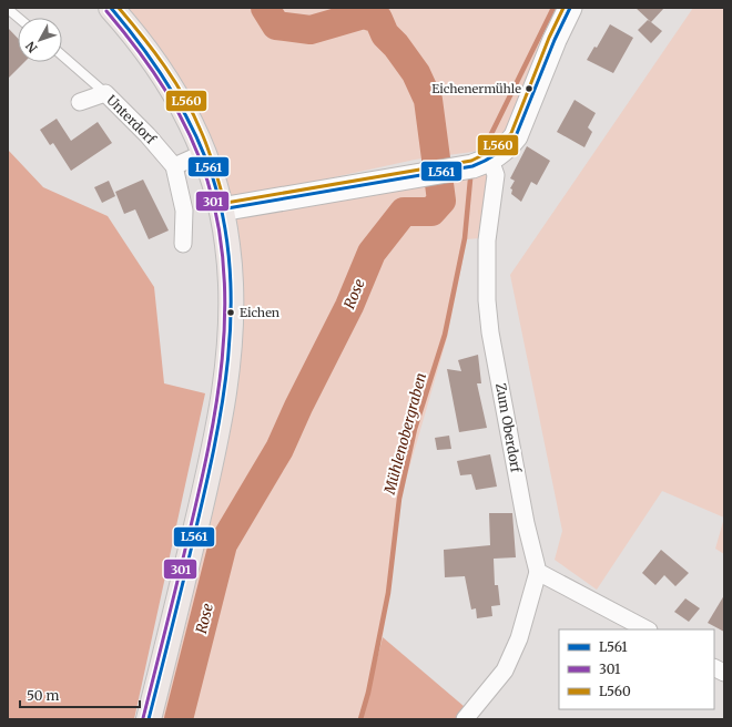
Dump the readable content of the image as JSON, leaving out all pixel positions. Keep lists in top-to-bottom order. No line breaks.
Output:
{"streets":{"street":["Unterdorf","Zum Oberdorf"]},"water":["Rose","Mühlenobergraben"],"places":["Eichenermühle","Eichen"],"lines":["transit line L561","transit line L560","transit line 301"],"legend":["L561","301","L560"],"scale_bar":"50 m","north":"bottom left"}
